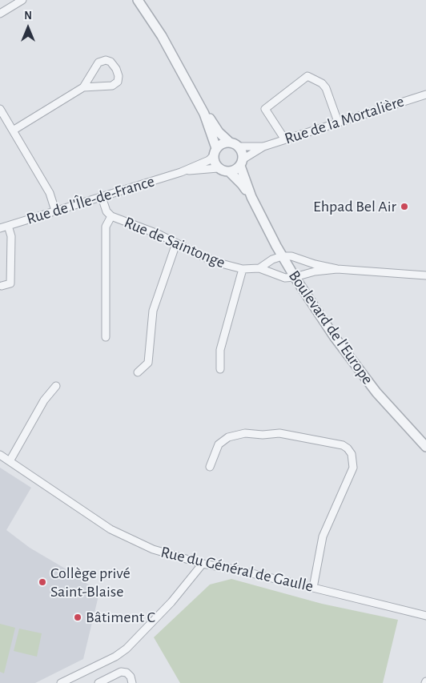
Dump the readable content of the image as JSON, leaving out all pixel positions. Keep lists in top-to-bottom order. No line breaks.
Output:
{"streets":{"street":["Rue de la Mortalière","Rue de l'Île-de-France","Rue de Saintonge","Boulevard de l'Europe","Rue du Général de Gaulle"]},"crossings":[["Rue de la Mortalière","Rue de l'Île-de-France"],["Rue de la Mortalière","Boulevard de l'Europe"],["Rue de l'Île-de-France","Rue de Saintonge"],["Rue de l'Île-de-France","Boulevard de l'Europe"],["Rue de Saintonge","Boulevard de l'Europe"]],"places":["Ehpad Bel Air","Collège privé Saint-Blaise","Bâtiment C"],"north":"top"}
